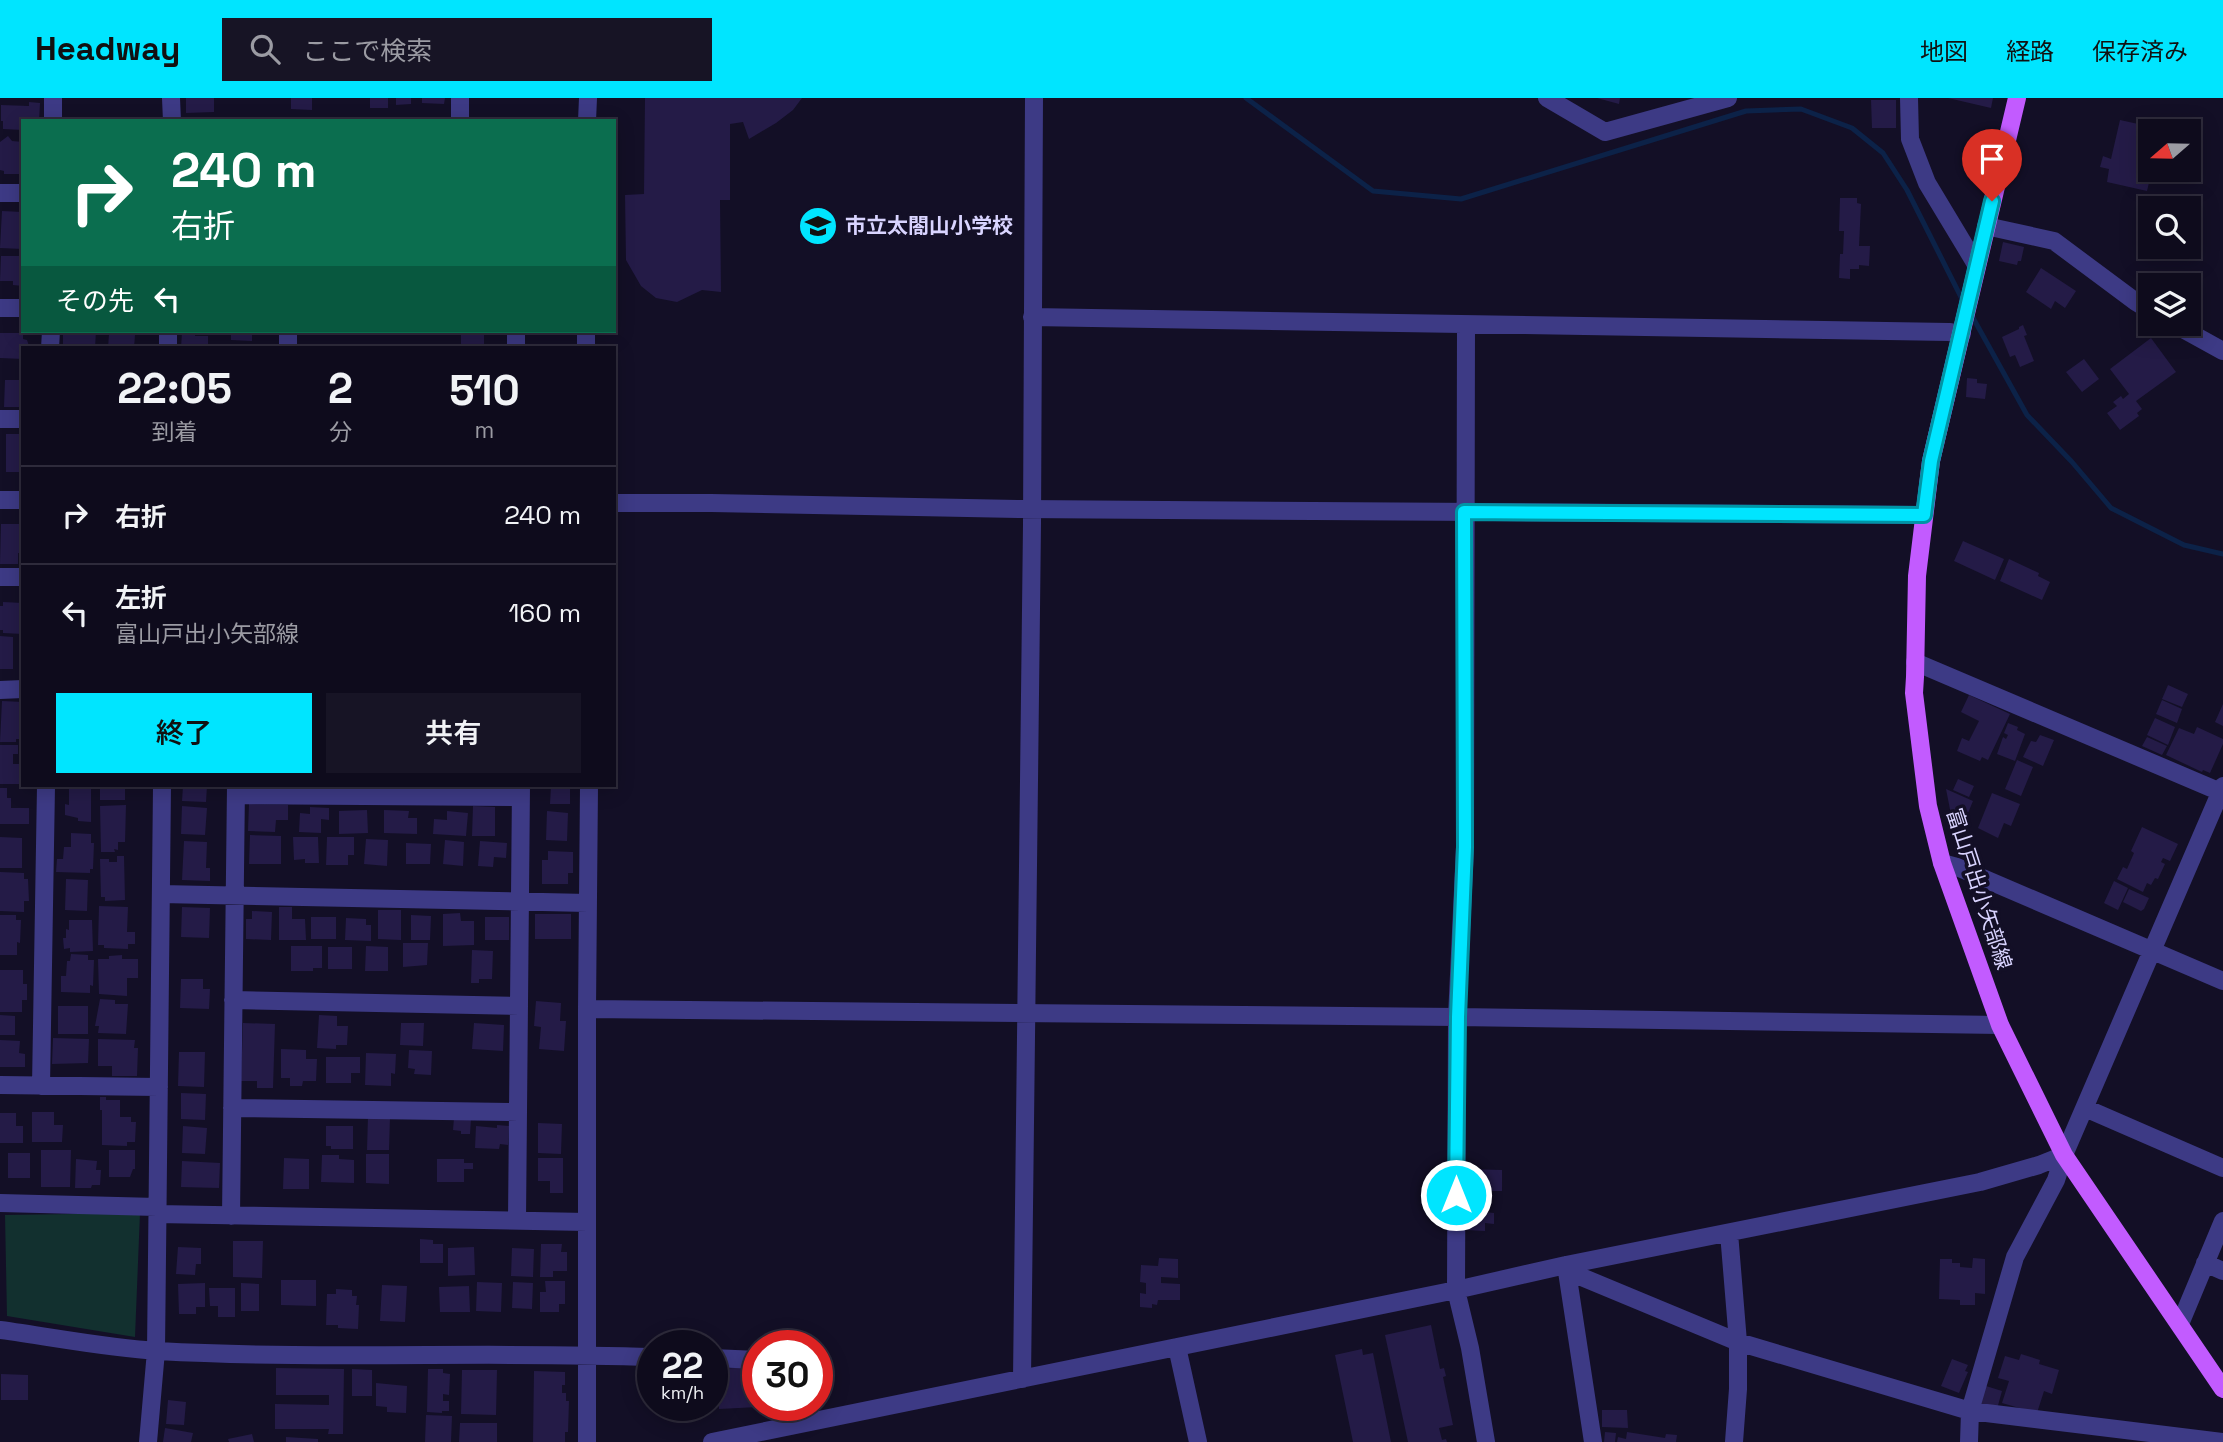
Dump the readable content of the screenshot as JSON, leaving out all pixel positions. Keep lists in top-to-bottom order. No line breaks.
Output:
{"streets":{"main road":["富山戸出小矢部線"]},"places":{"school or university":["市立太閤山小学校"]},"north":"left","page":{"header":"Headway","search":"ここで検索","nav":["地図","経路","保存済み"],"turn":["240 m","右折"],"then":"その先","eta":["22:05","到着","2","分","510","m"],"list":[{"name":"右折","value":"240 m"},{"name":"左折","note":"富山戸出小矢部線","value":"160 m"}],"buttons":["終了","共有"],"speed":"22 km/h","limit":"30"}}
